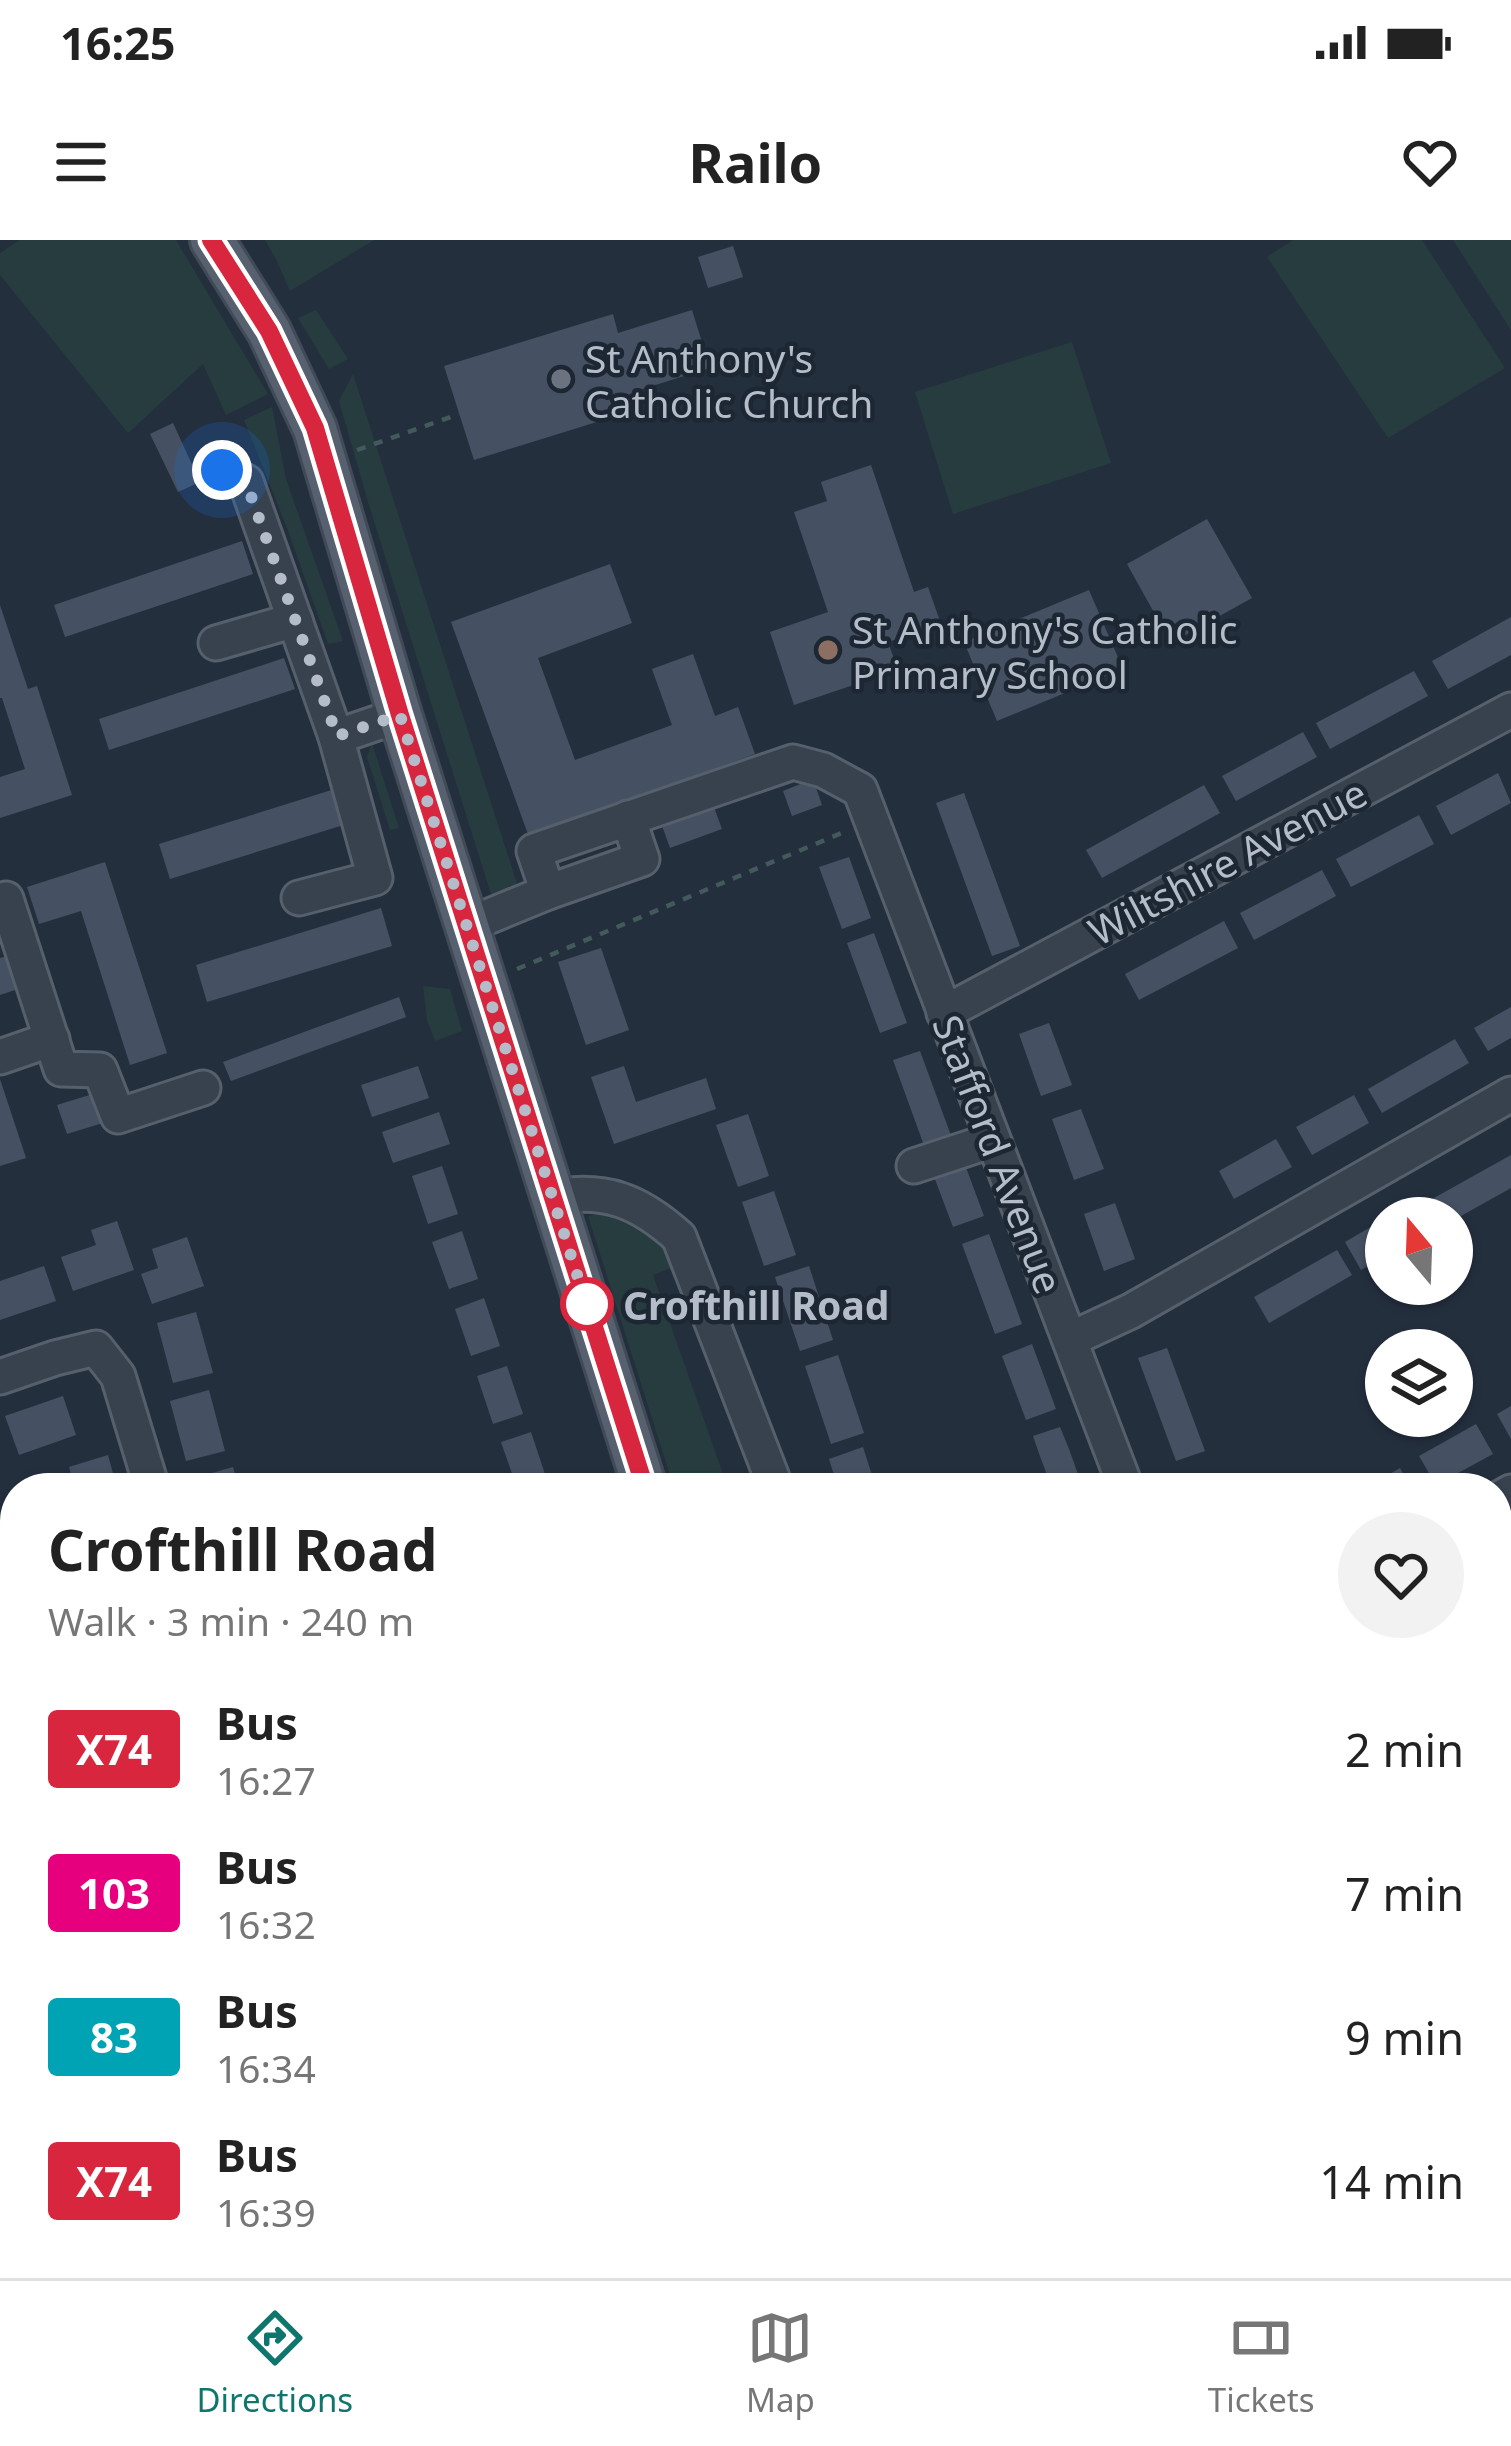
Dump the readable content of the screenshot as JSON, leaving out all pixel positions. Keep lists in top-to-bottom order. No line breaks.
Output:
{"streets":{"street":["Wiltshire Avenue","Stafford Avenue"]},"crossings":[["Wiltshire Avenue","Stafford Avenue"]],"places":["St Anthony's Catholic Church","St Anthony's Catholic Primary School","Crofthill Road"],"lines":["bus line X74"],"north":"top","page":{"status":"16:25","header":"Railo","heading":["Crofthill Road","Walk · 3 min · 240 m"],"list":[{"mark":"X74","name":"Bus","note":"16:27","value":"2 min"},{"mark":"103","name":"Bus","note":"16:32","value":"7 min"},{"mark":"83","name":"Bus","note":"16:34","value":"9 min"},{"mark":"X74","name":"Bus","note":"16:39","value":"14 min"}],"tabs":["Directions","Map","Tickets"]}}
